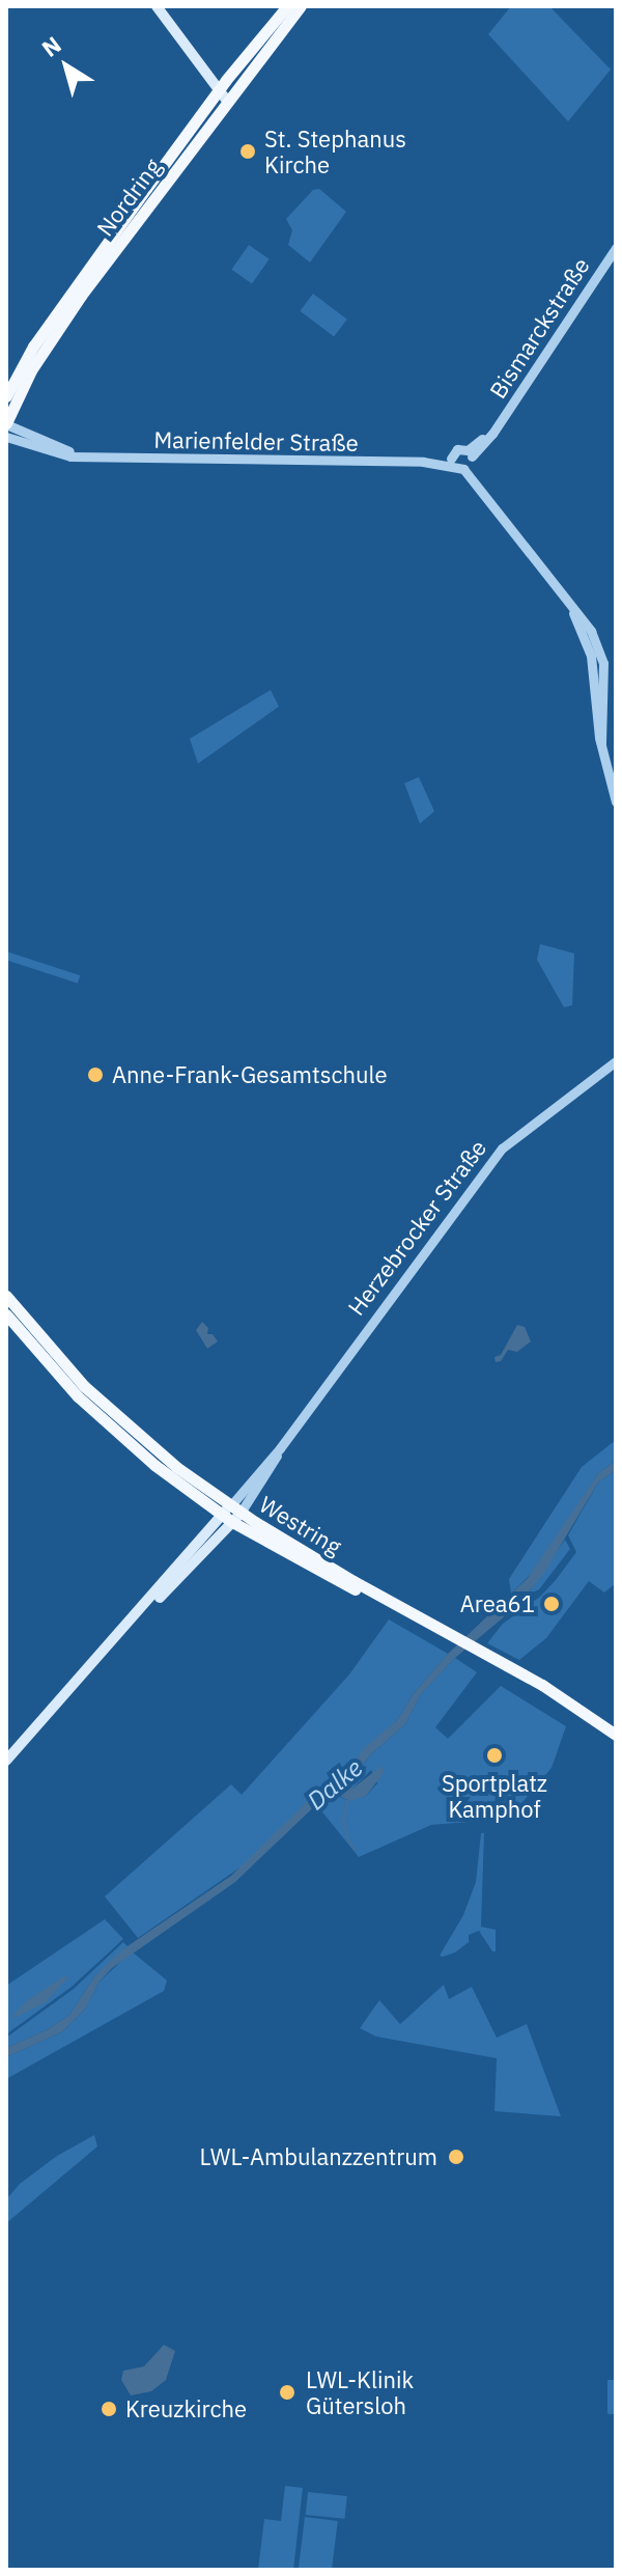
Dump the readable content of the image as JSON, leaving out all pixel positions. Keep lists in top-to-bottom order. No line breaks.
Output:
{"streets":{"main road":["Nordring","Herzebrocker Straße","Westring"],"street":["Bismarckstraße","Marienfelder Straße"]},"crossings":[["Nordring","Marienfelder Straße"],["Bismarckstraße","Marienfelder Straße"],["Herzebrocker Straße","Westring"]],"water":["Dalke"],"places":["St. Stephanus Kirche","Anne-Frank-Gesamtschule","Area61","Sportplatz Kamphof","LWL-Ambulanzzentrum","LWL-Klinik Gütersloh","Kreuzkirche"],"north":"top left"}
